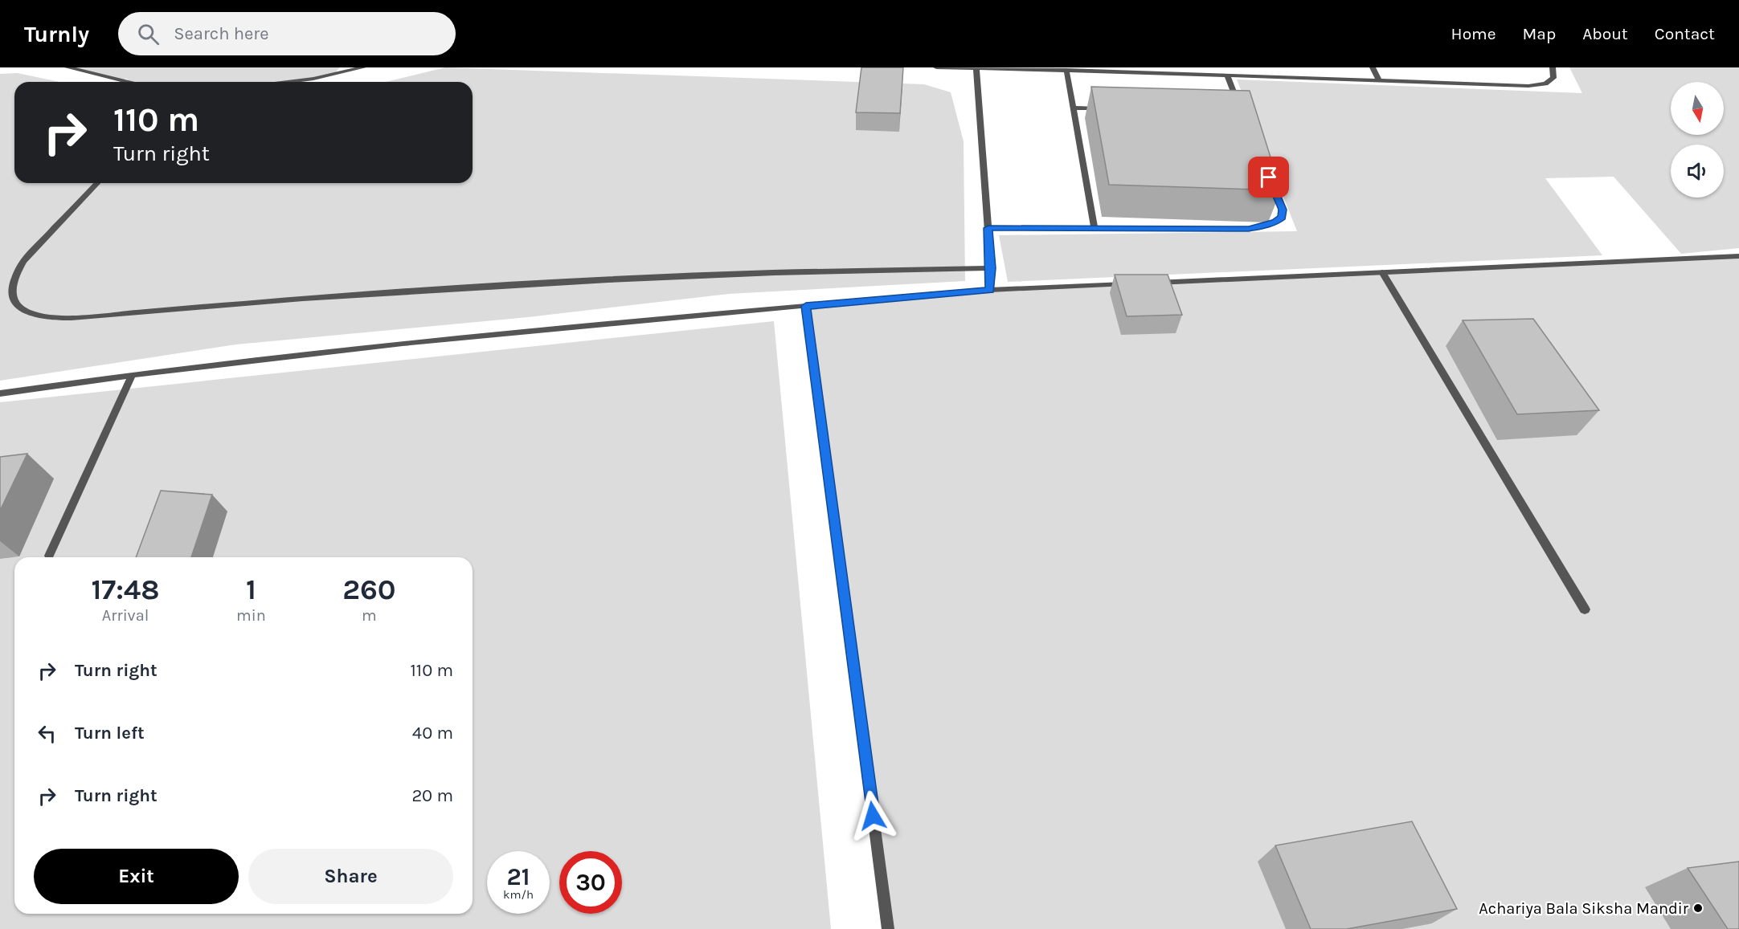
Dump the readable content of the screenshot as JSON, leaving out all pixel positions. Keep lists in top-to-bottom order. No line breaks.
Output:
{"places":["Achariya Bala Siksha Mandir"],"north":"bottom","page":{"header":"Turnly","search":"Search here","nav":["Home","Map","About","Contact"],"turn":["110 m","Turn right"],"eta":["17:48","Arrival","1","min","260","m"],"list":[{"name":"Turn right","value":"110 m"},{"name":"Turn left","value":"40 m"},{"name":"Turn right","value":"20 m"}],"buttons":["Exit","Share"],"speed":"21 km/h","limit":"30"}}
